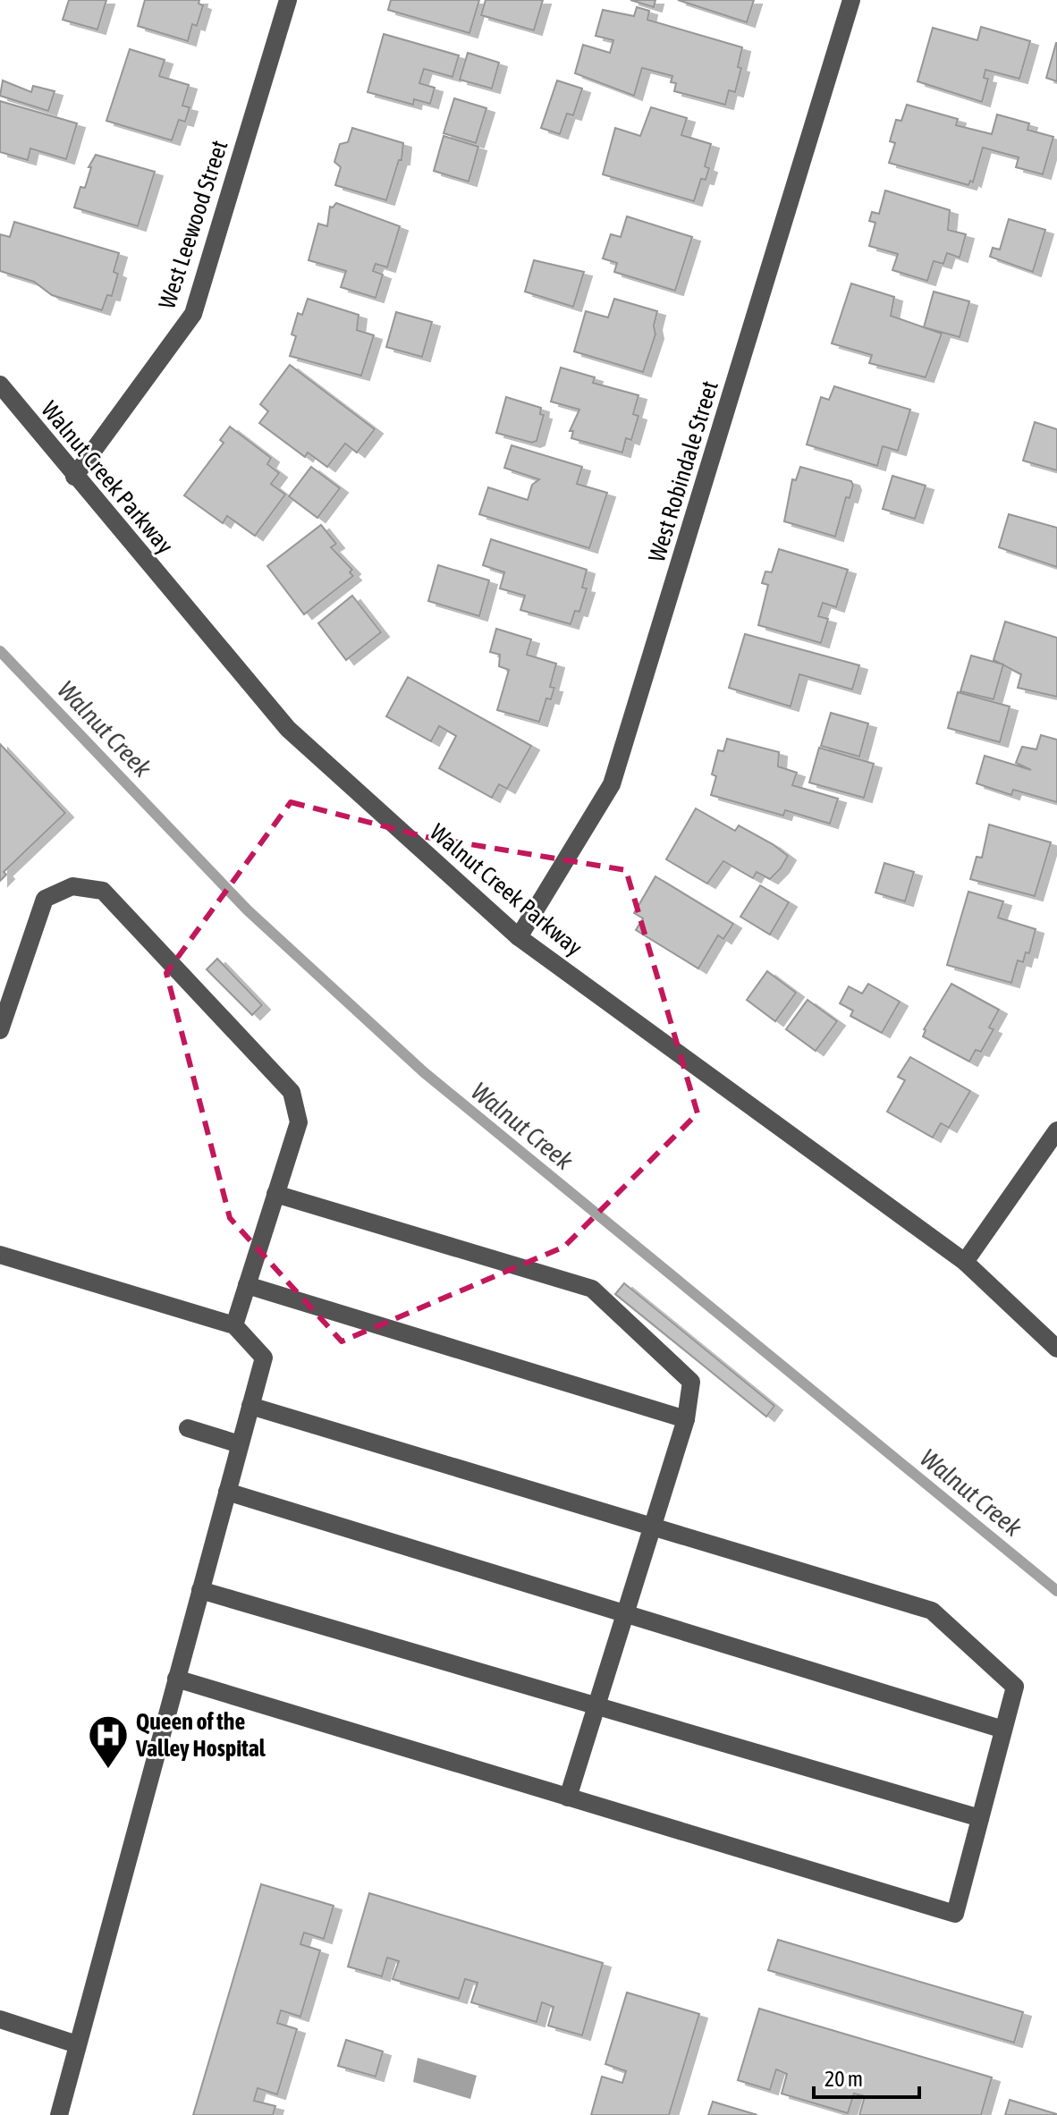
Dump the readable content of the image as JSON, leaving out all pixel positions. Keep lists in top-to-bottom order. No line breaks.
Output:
{"streets":{"street":["West Leewood Street","West Robindale Street","Walnut Creek Parkway"]},"crossings":[["West Leewood Street","Walnut Creek Parkway"],["West Robindale Street","Walnut Creek Parkway"]],"water":["Walnut Creek"],"places":{"hospital":["Queen of the Valley Hospital"]},"scale_bar":"20 m"}
